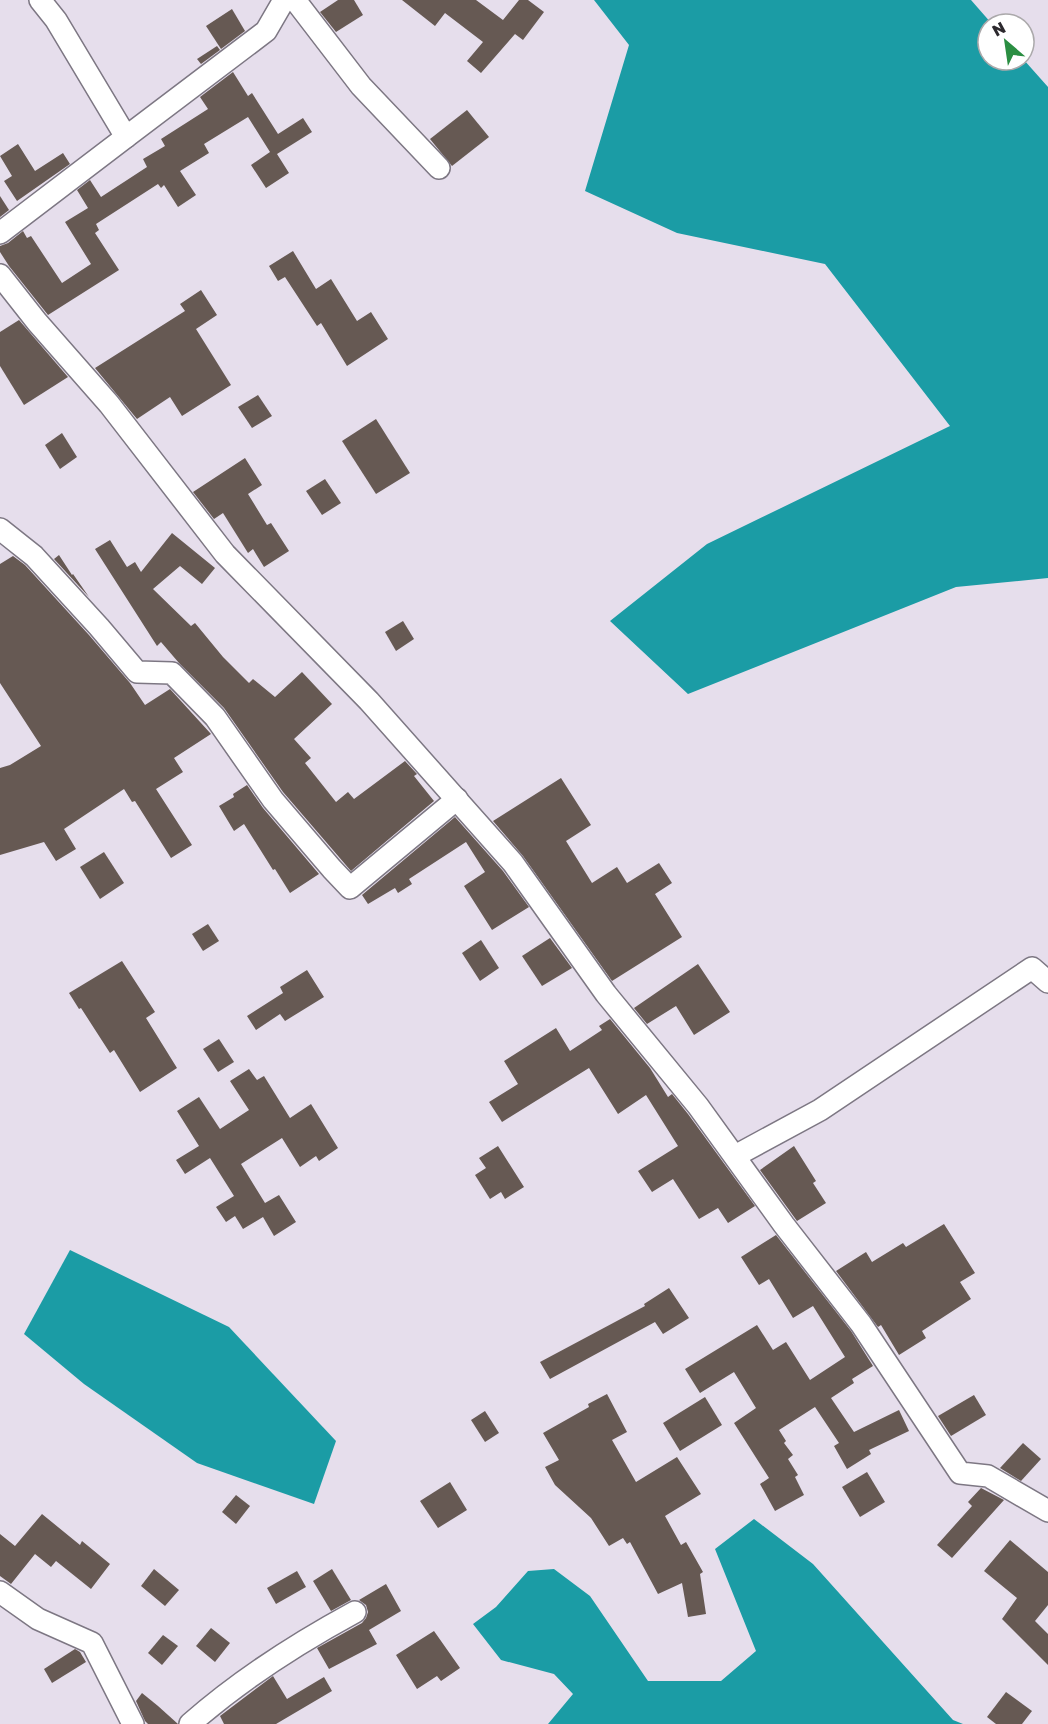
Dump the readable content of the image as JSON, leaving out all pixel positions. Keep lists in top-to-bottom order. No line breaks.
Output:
{"north":"top left"}
